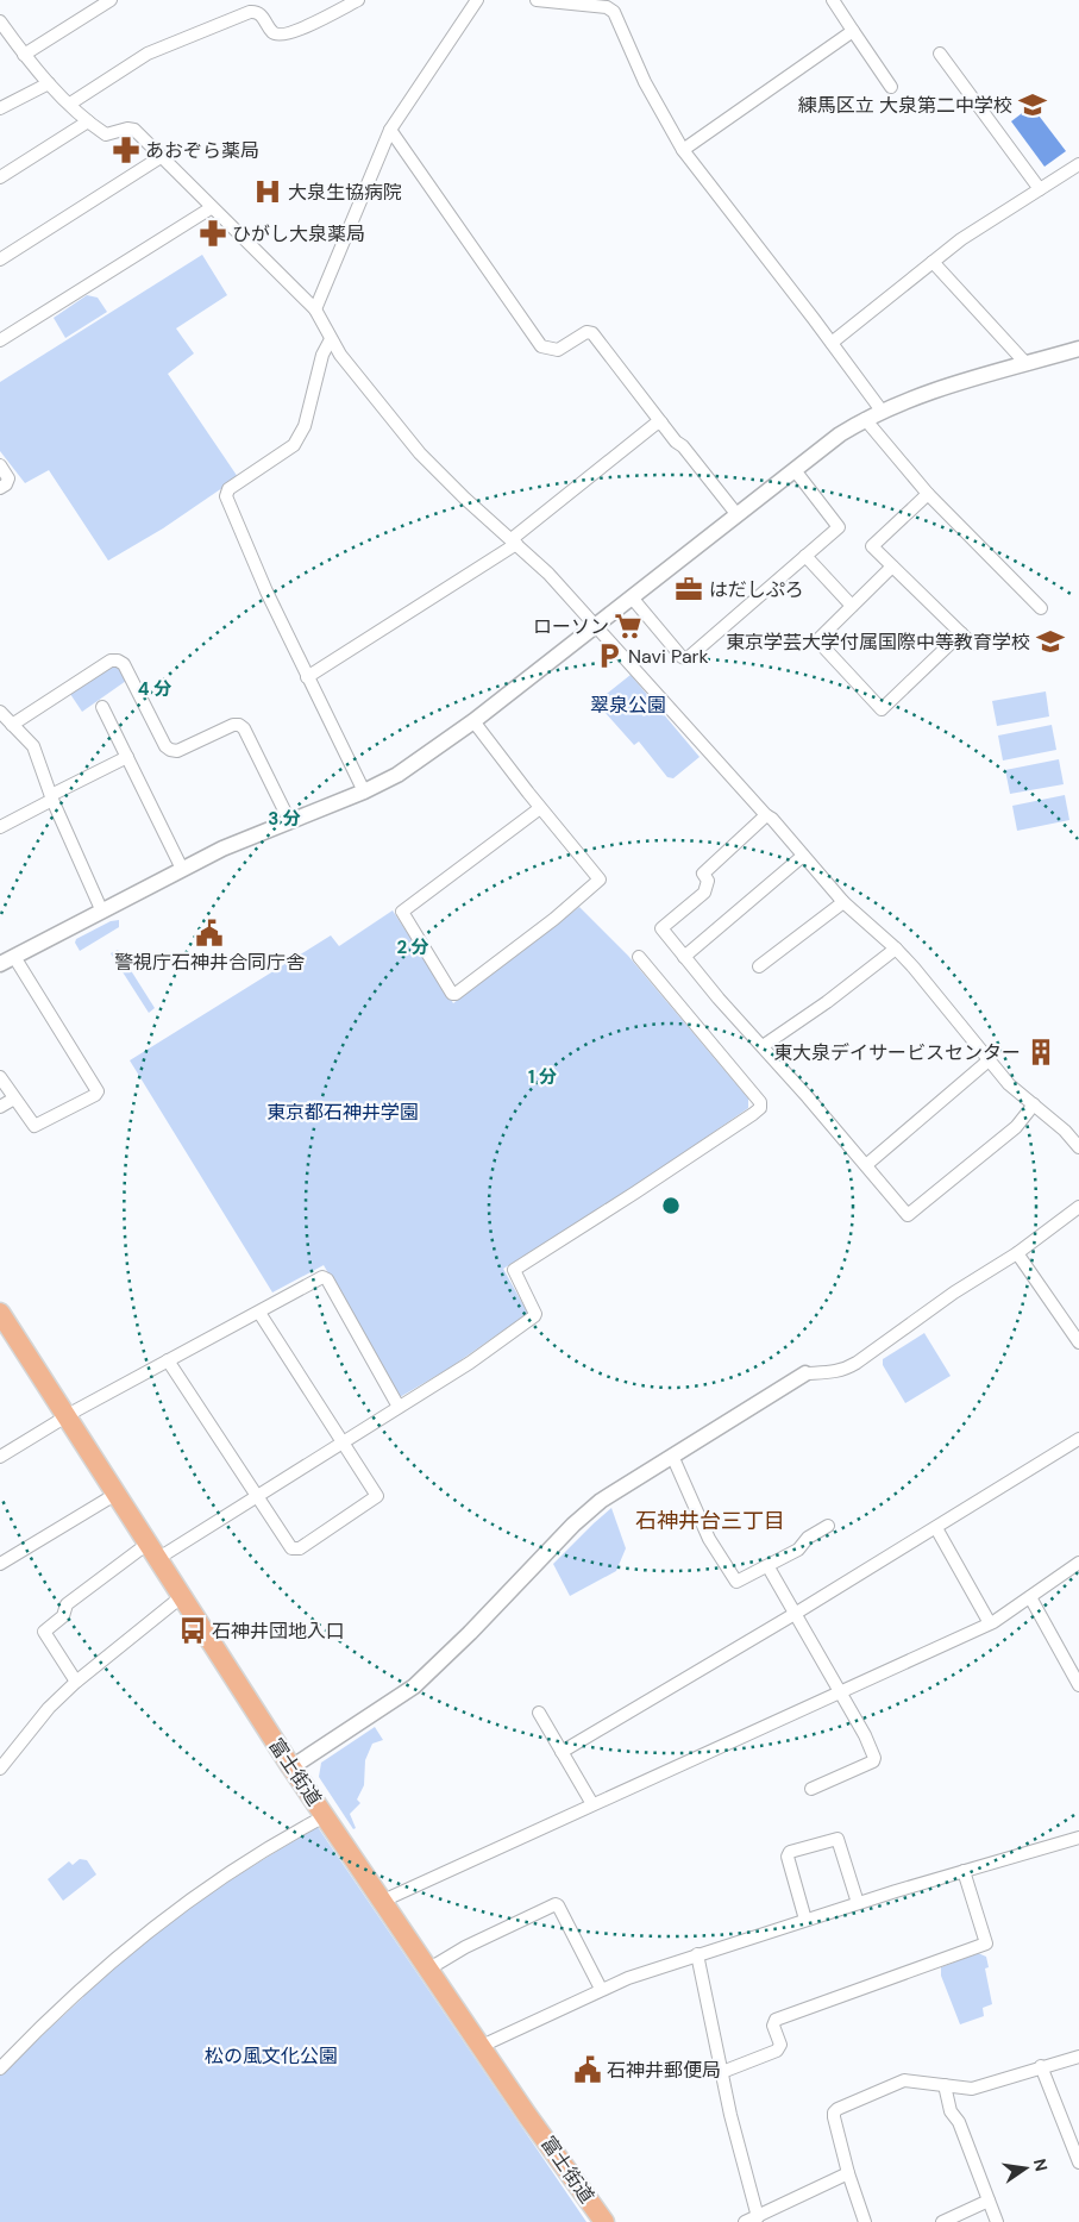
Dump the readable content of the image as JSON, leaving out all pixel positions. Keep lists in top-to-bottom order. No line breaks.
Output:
{"streets":{"main road":["富士街道"]},"districts":["石神井台三丁目"],"parks":["翠泉公園","東京都石神井学園","松の風文化公園"],"places":{"school or university":["練馬区立 大泉第二中学校","東京学芸大学付属国際中等教育学校"],"pharmacy":["あおぞら薬局","ひがし大泉薬局"],"hospital":["大泉生協病院"],"office":["はだしぷろ"],"supermarket":["ローソン"],"parking":["Navi Park"],"public building":["警視庁石神井合同庁舎","石神井郵便局"],"building":["東大泉デイサービスセンター"],"bus stop":["石神井団地入口"]},"north":"right","rings":["4 分","3 分","2 分","1 分"]}
